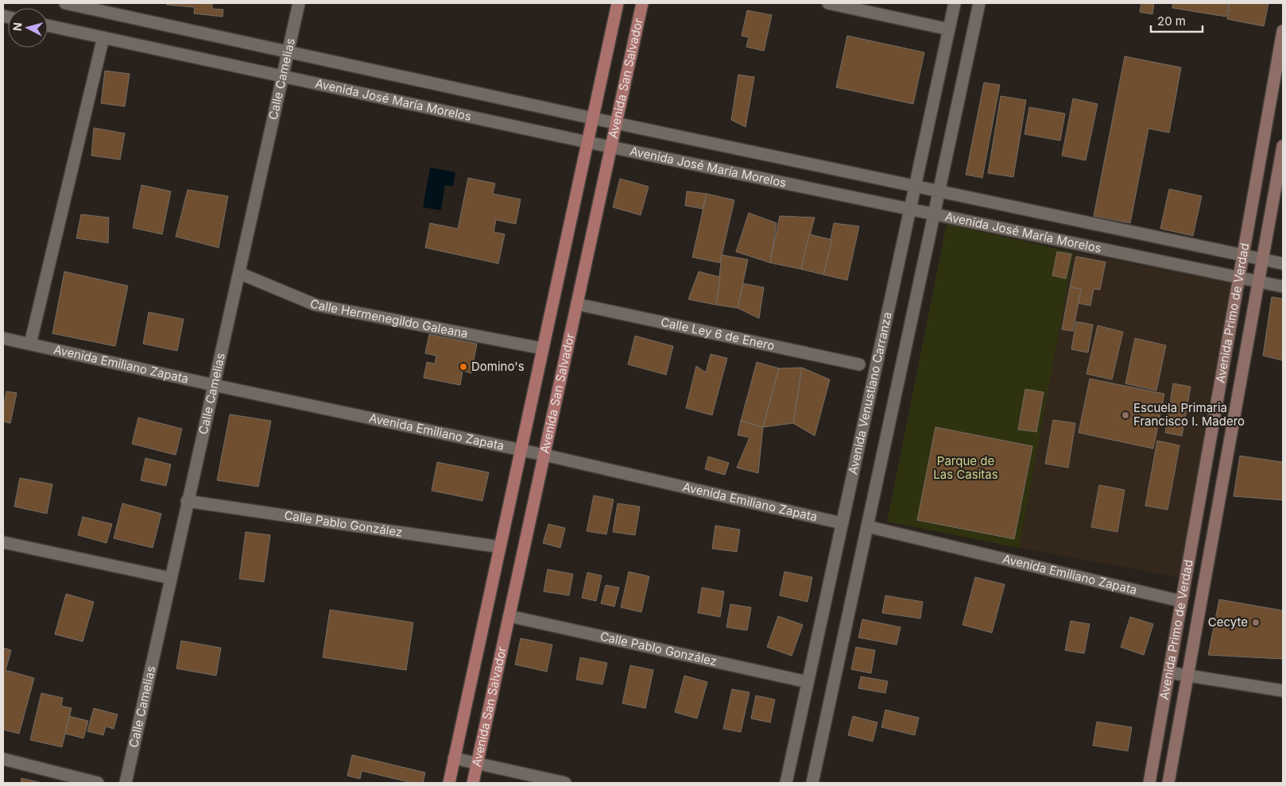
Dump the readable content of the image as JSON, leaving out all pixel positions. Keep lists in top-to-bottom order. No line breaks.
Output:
{"streets":{"main road":["Avenida San Salvador","Avenida Primo de Verdad"],"street":["Calle Camelias","Avenida José María Morelos","Calle Hermenegildo Galeana","Calle Ley 6 de Enero","Avenida Emiliano Zapata","Avenida Venustiano Carranza","Calle Pablo González"]},"crossings":[["Avenida San Salvador","Avenida José María Morelos"],["Avenida San Salvador","Calle Hermenegildo Galeana"],["Avenida San Salvador","Calle Ley 6 de Enero"],["Avenida San Salvador","Avenida Emiliano Zapata"],["Avenida San Salvador","Calle Pablo González"],["Calle Camelias","Avenida José María Morelos"],["Calle Camelias","Calle Hermenegildo Galeana"],["Calle Camelias","Avenida Emiliano Zapata"],["Calle Camelias","Calle Pablo González"],["Avenida José María Morelos","Avenida Primo de Verdad"],["Avenida José María Morelos","Avenida Venustiano Carranza"],["Avenida Primo de Verdad","Avenida Emiliano Zapata"],["Avenida Emiliano Zapata","Avenida Venustiano Carranza"],["Avenida Venustiano Carranza","Calle Pablo González"]],"parks":["Parque de Las Casitas"],"places":["Domino's","Escuela Primaria Francisco I. Madero","Cecyte"],"scale_bar":"20 m","north":"left"}
